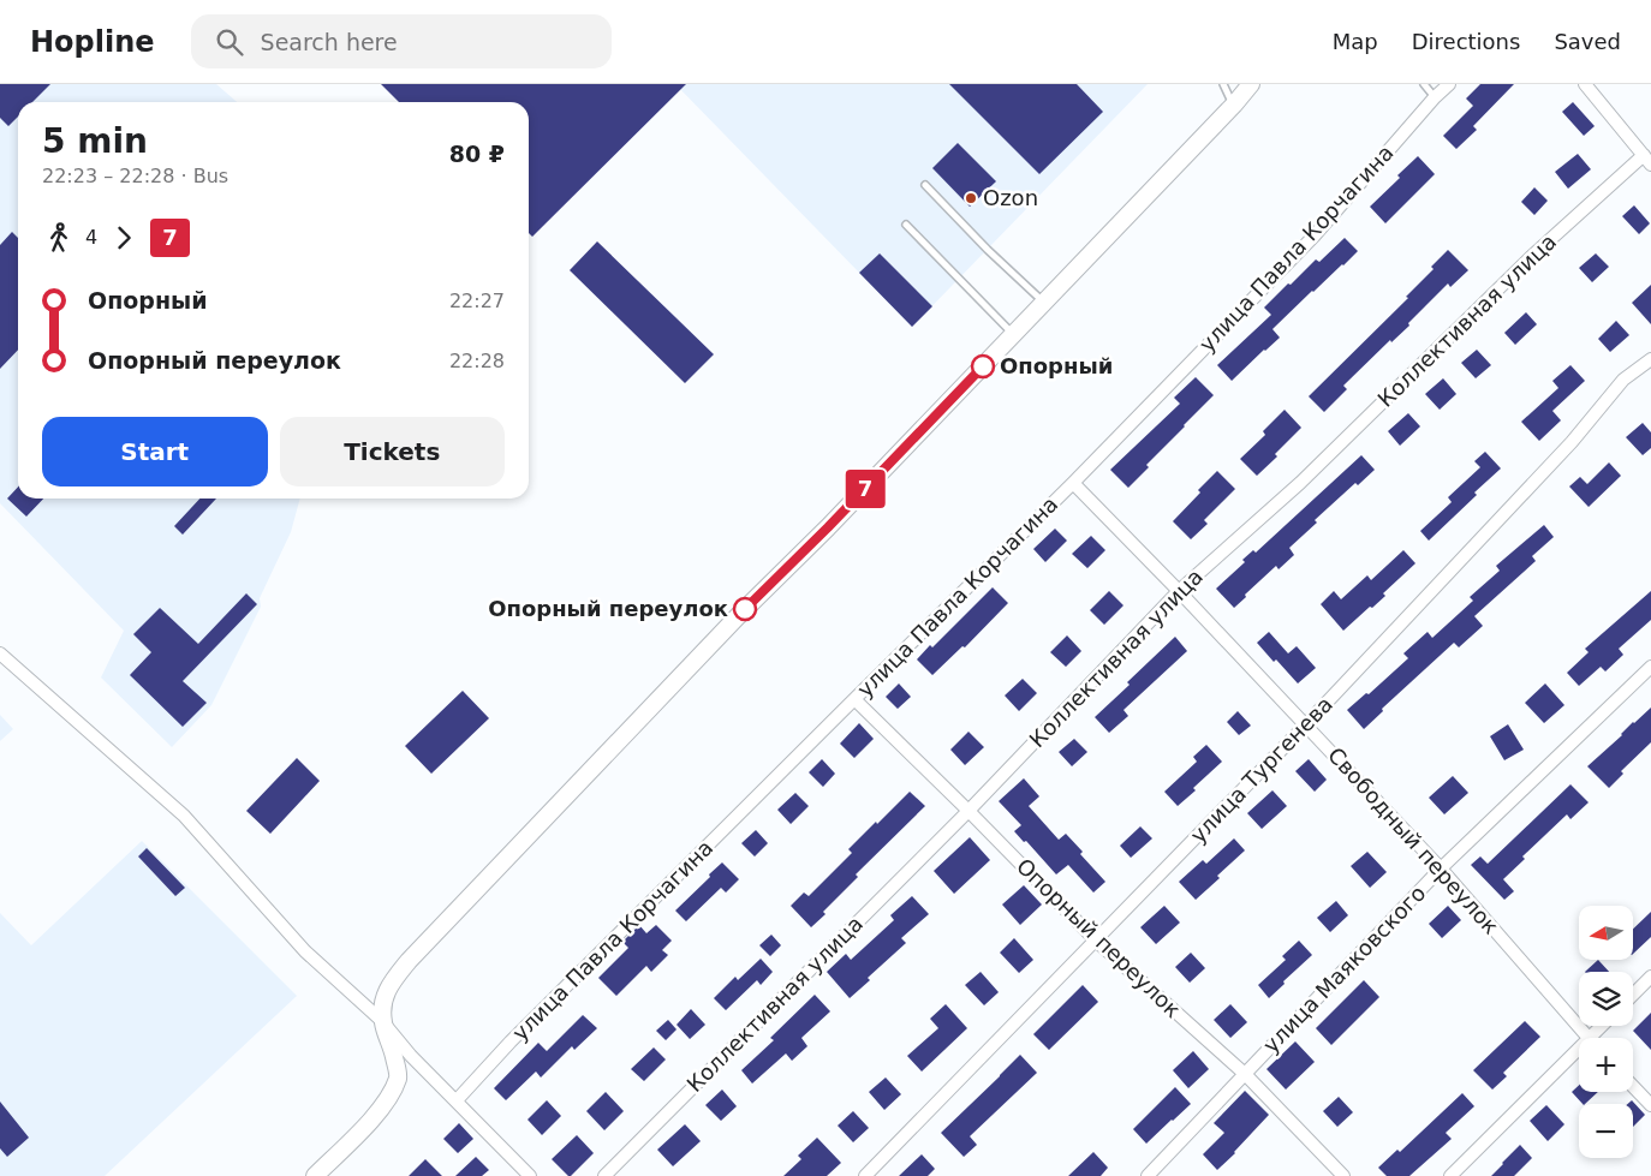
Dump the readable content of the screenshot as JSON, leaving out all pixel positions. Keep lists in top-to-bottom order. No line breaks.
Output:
{"streets":{"street":["улица Павла Корчагина","Коллективная улица","улица Тургенева","Свободный переулок","Опорный переулок","улица Маяковского"]},"crossings":[["улица Павла Корчагина","Свободный переулок"],["улица Павла Корчагина","Опорный переулок"],["Коллективная улица","Свободный переулок"],["Коллективная улица","Опорный переулок"],["улица Тургенева","Свободный переулок"],["улица Тургенева","Опорный переулок"],["Свободный переулок","улица Маяковского"],["Опорный переулок","улица Маяковского"]],"places":["Ozon","Опорный","Опорный переулок"],"lines":["bus line 7"],"north":"left","page":{"header":"Hopline","search":"Search here","nav":["Map","Directions","Saved"],"on_map":"7","heading":["5 min","22:23 – 22:28 · Bus","80 ₽"],"legs":["4","7"],"list":[{"name":"Опорный","value":"22:27"},{"name":"Опорный переулок","value":"22:28"}],"buttons":["Start","Tickets"],"map_buttons":["+","−"]}}
